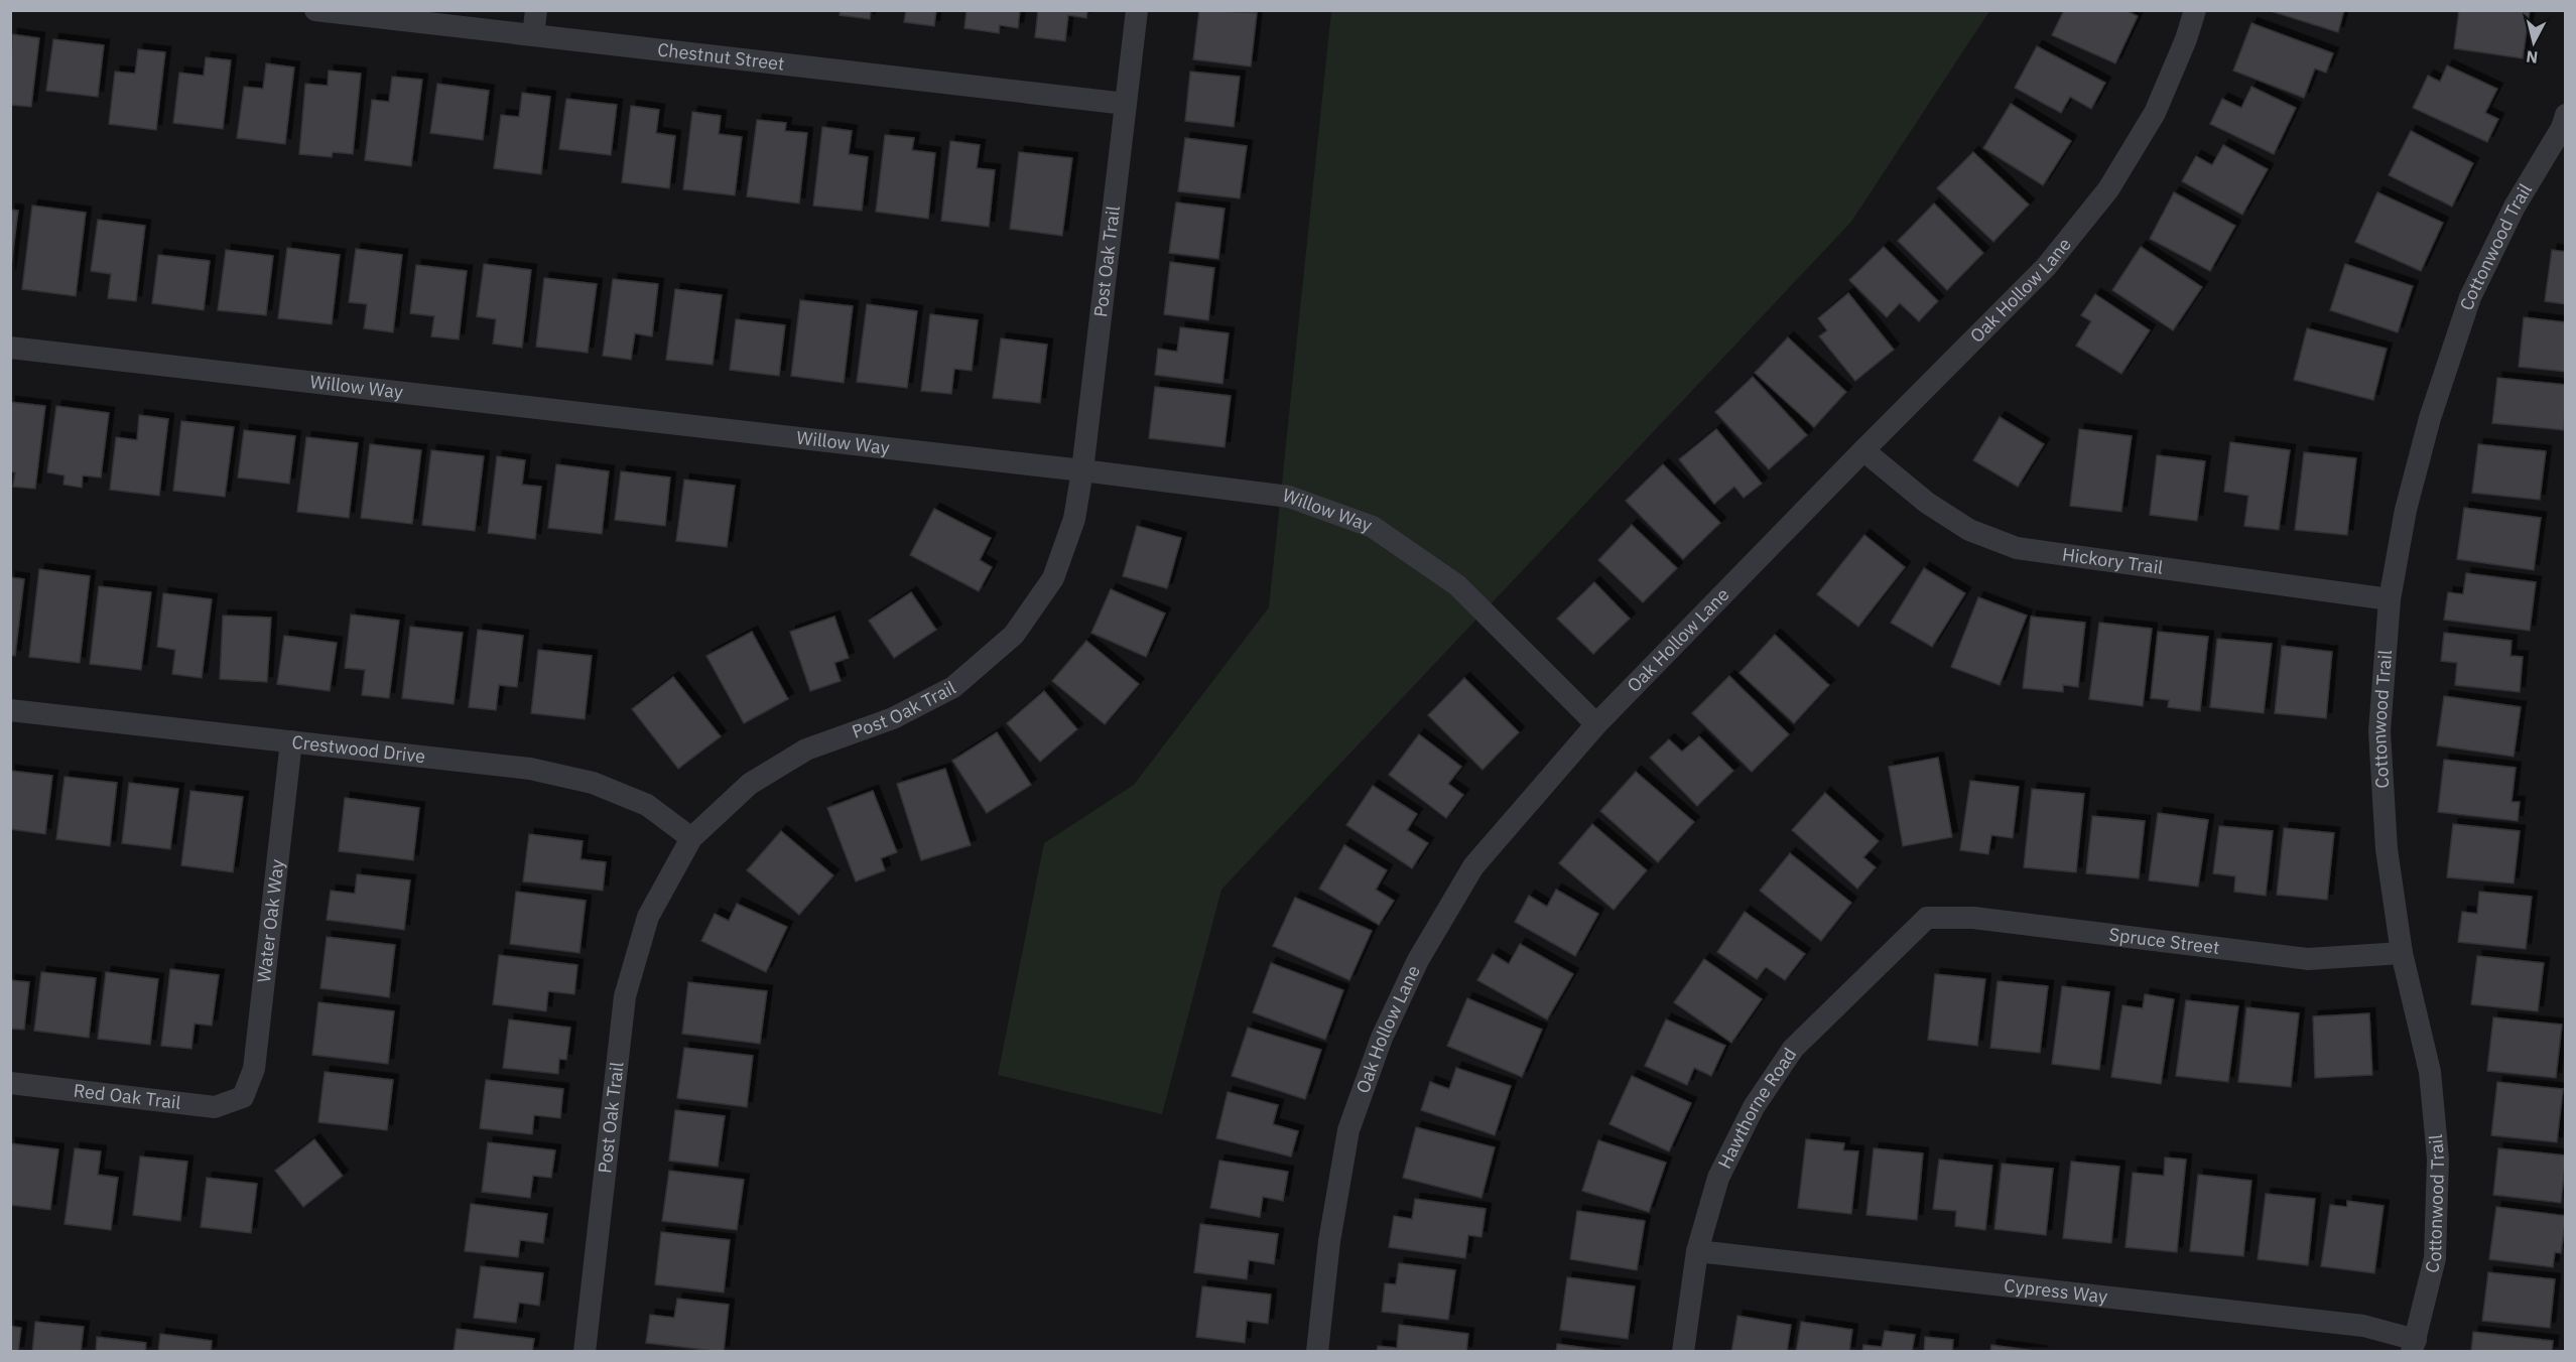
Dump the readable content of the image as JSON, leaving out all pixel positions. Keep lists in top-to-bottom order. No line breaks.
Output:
{"streets":{"street":["Chestnut Street","Cottonwood Trail","Post Oak Trail","Oak Hollow Lane","Willow Way","Hickory Trail","Crestwood Drive","Water Oak Way","Spruce Street","Red Oak Trail","Hawthorne Road","Cypress Way"]},"crossings":[["Chestnut Street","Post Oak Trail"],["Cottonwood Trail","Hickory Trail"],["Cottonwood Trail","Spruce Street"],["Cottonwood Trail","Cypress Way"],["Post Oak Trail","Willow Way"],["Post Oak Trail","Crestwood Drive"],["Oak Hollow Lane","Willow Way"],["Oak Hollow Lane","Hickory Trail"],["Crestwood Drive","Water Oak Way"],["Water Oak Way","Red Oak Trail"],["Spruce Street","Hawthorne Road"],["Hawthorne Road","Cypress Way"]],"north":"bottom"}
